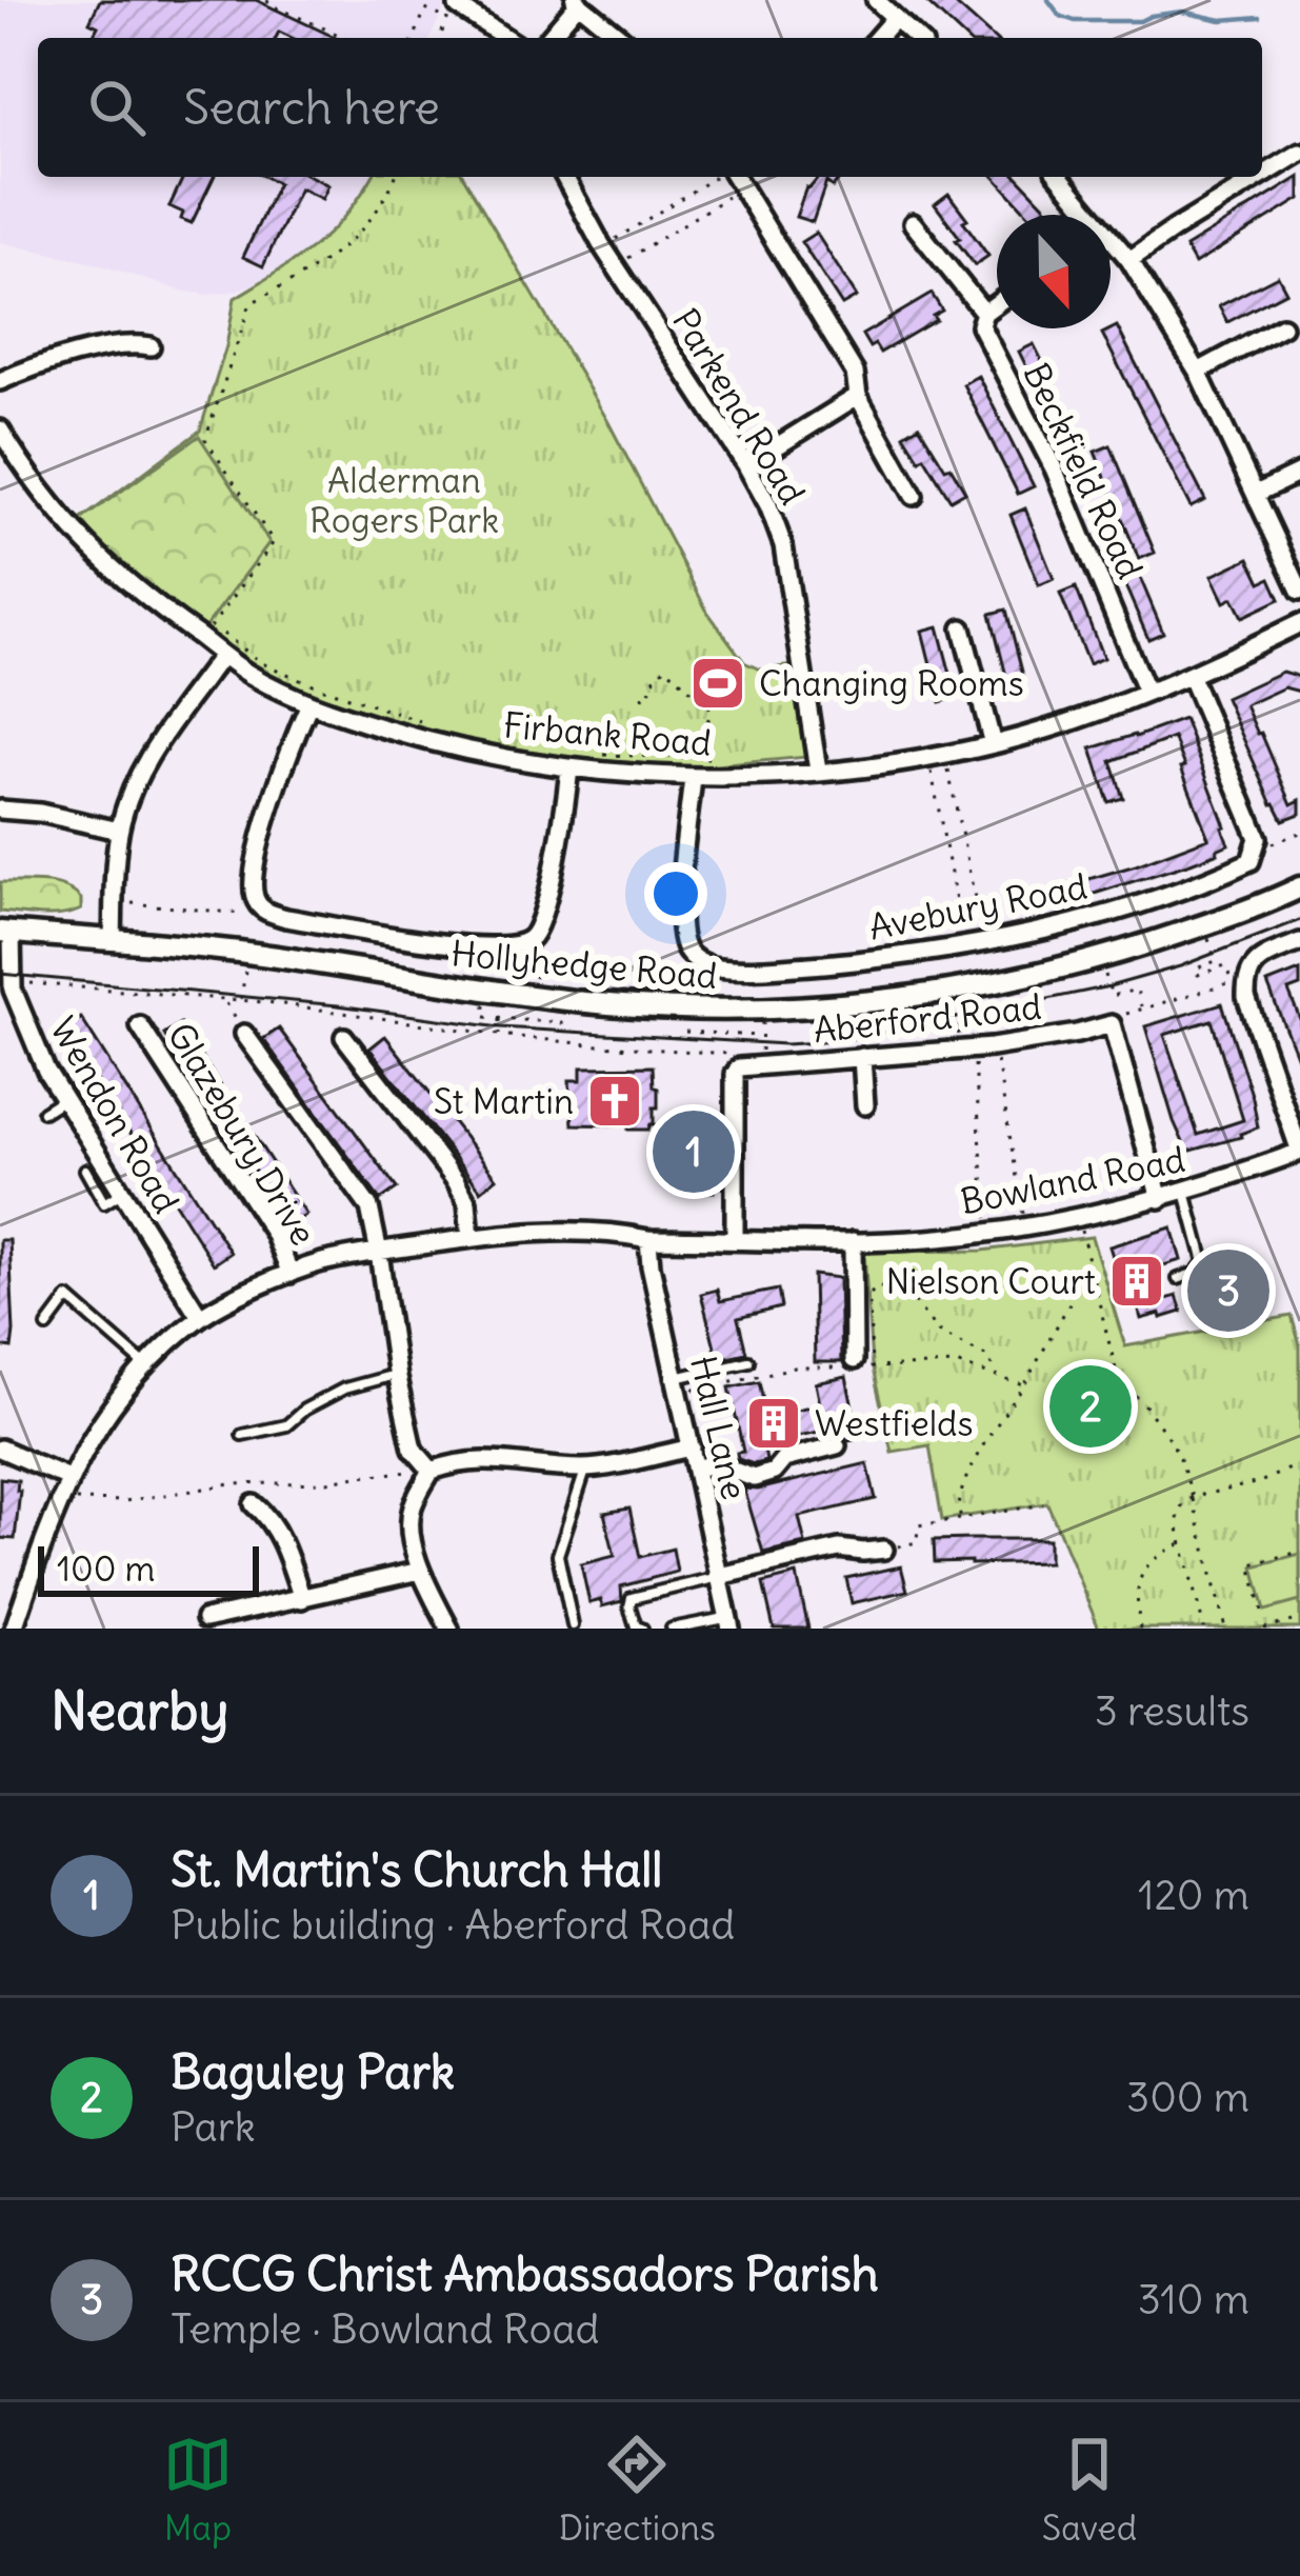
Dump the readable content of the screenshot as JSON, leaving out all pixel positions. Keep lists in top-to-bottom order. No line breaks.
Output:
{"streets":{"street":["Parkend Road","Beckfield Road","Firbank Road","Avebury Road","Hollyhedge Road","Aberford Road","Wendon Road","Glazebury Drive","Bowland Road","Hall Lane"]},"crossings":[["Parkend Road","Firbank Road"],["Beckfield Road","Firbank Road"],["Firbank Road","Avebury Road"],["Hollyhedge Road","Wendon Road"],["Wendon Road","Bowland Road"],["Glazebury Drive","Bowland Road"],["Bowland Road","Hall Lane"]],"parks":["Alderman Rogers Park"],"places":{"sports":["Changing Rooms"],"church":["St Martin"],"building":["Nielson Court","Westfields"]},"scale_bar":"100 m","north":"bottom","page":{"search":"Search here","pins":["1","3","2"],"scale":"100 m","heading":["Nearby","3 results"],"list":[{"mark":"1","name":"St. Martin's Church Hall","note":"Public building · Aberford Road","value":"120 m"},{"mark":"2","name":"Baguley Park","note":"Park","value":"300 m"},{"mark":"3","name":"RCCG Christ Ambassadors Parish","note":"Temple · Bowland Road","value":"310 m"}],"nav":["Map","Directions","Saved"]}}
